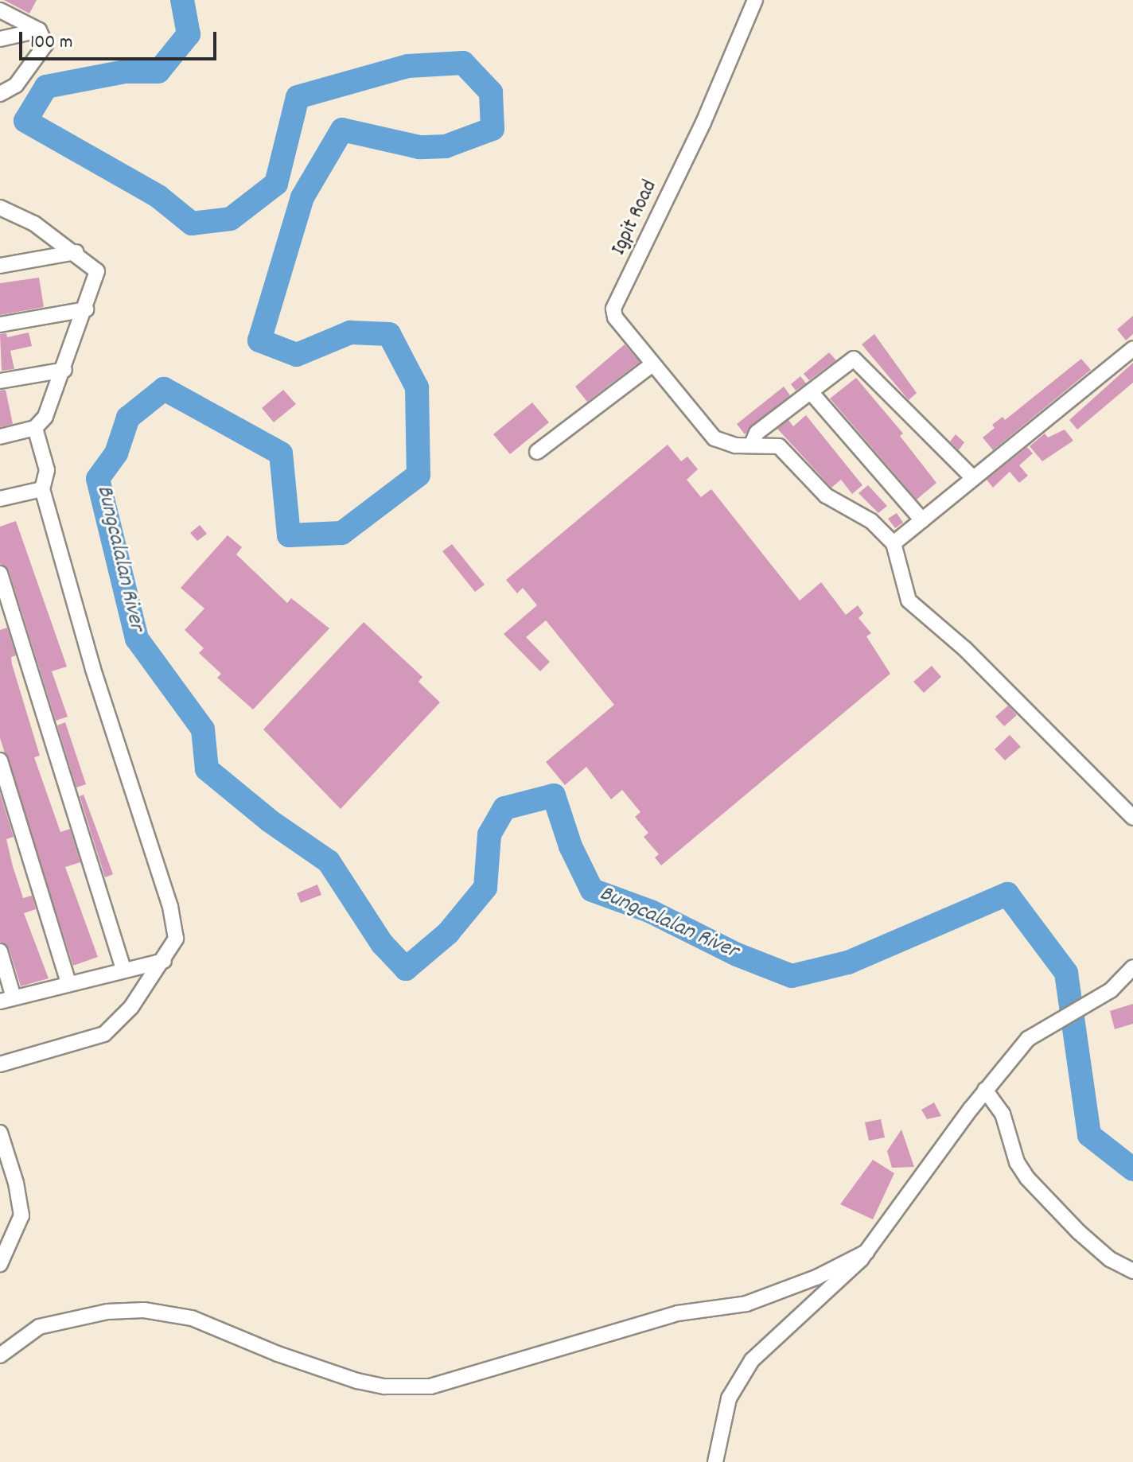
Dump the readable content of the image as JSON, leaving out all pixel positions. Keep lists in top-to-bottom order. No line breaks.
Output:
{"streets":{"street":["Igpit Road"]},"water":["Bungcalalan River"],"scale_bar":"100 m"}
